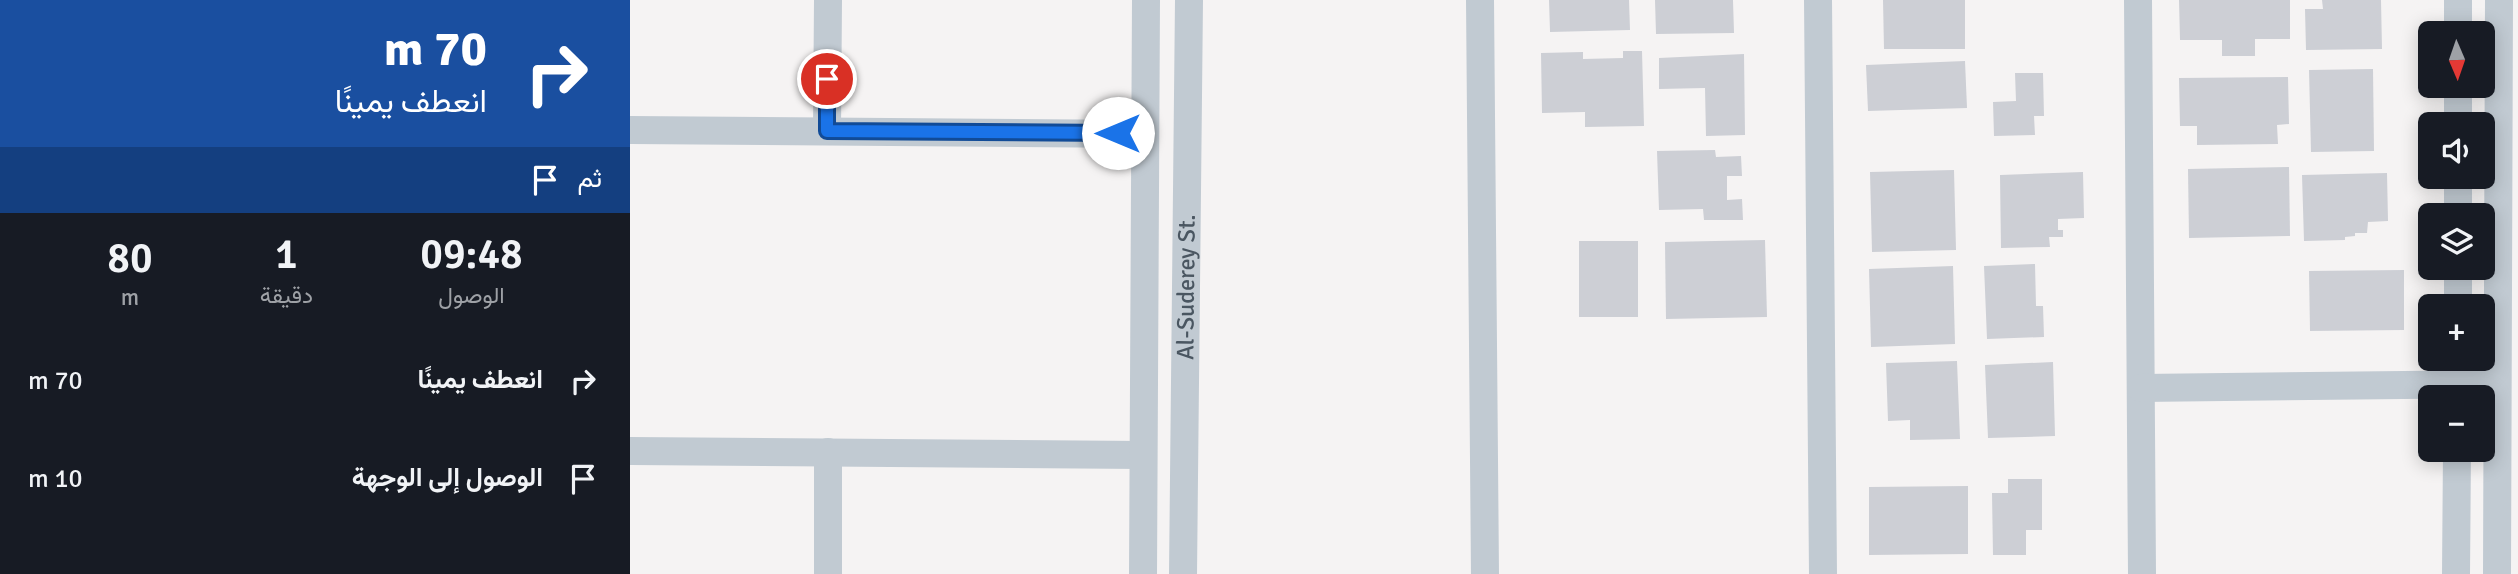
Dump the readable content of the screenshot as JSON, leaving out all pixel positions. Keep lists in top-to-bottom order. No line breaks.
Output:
{"streets":{"street":["Al-Suderey St."]},"north":"bottom","page":{"turn":["70 m","انعطف يمينًا"],"map_buttons":["+","−"],"then":"ثم","eta":["09:48","الوصول","1","دقيقة","80","m"],"list":[{"name":"انعطف يمينًا","value":"70 m"},{"name":"الوصول إلى الوجهة","value":"10 m"}]}}
